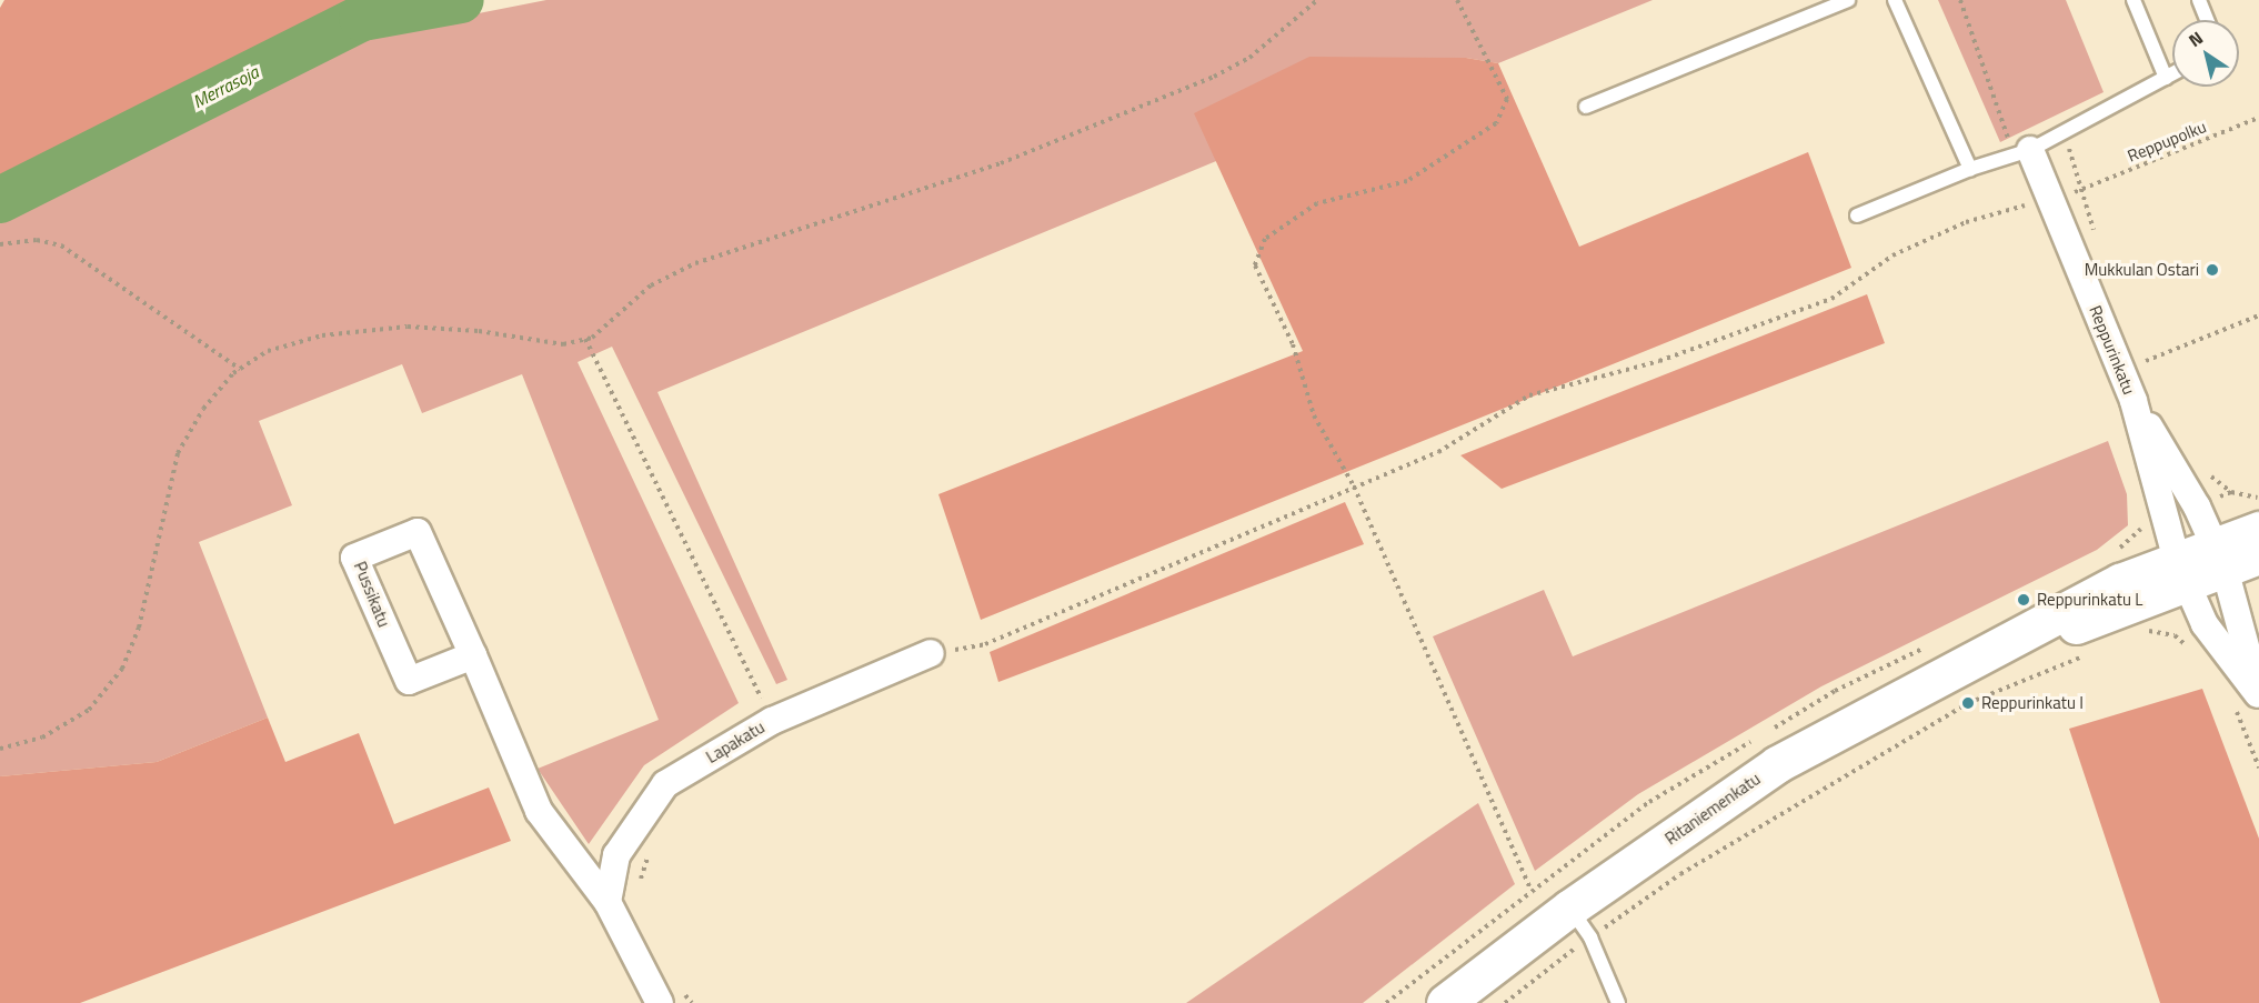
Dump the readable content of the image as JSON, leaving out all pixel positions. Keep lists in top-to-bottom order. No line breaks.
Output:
{"streets":{"street":["Reppurinkatu","Pussikatu","Lapakatu","Ritaniemenkatu"],"path":["Reppupolku"]},"crossings":[["Reppurinkatu","Ritaniemenkatu"],["Pussikatu","Lapakatu"]],"water":["Merrasoja"],"places":["Mukkulan Ostari","Reppurinkatu L","Reppurinkatu I"],"north":"top left"}
